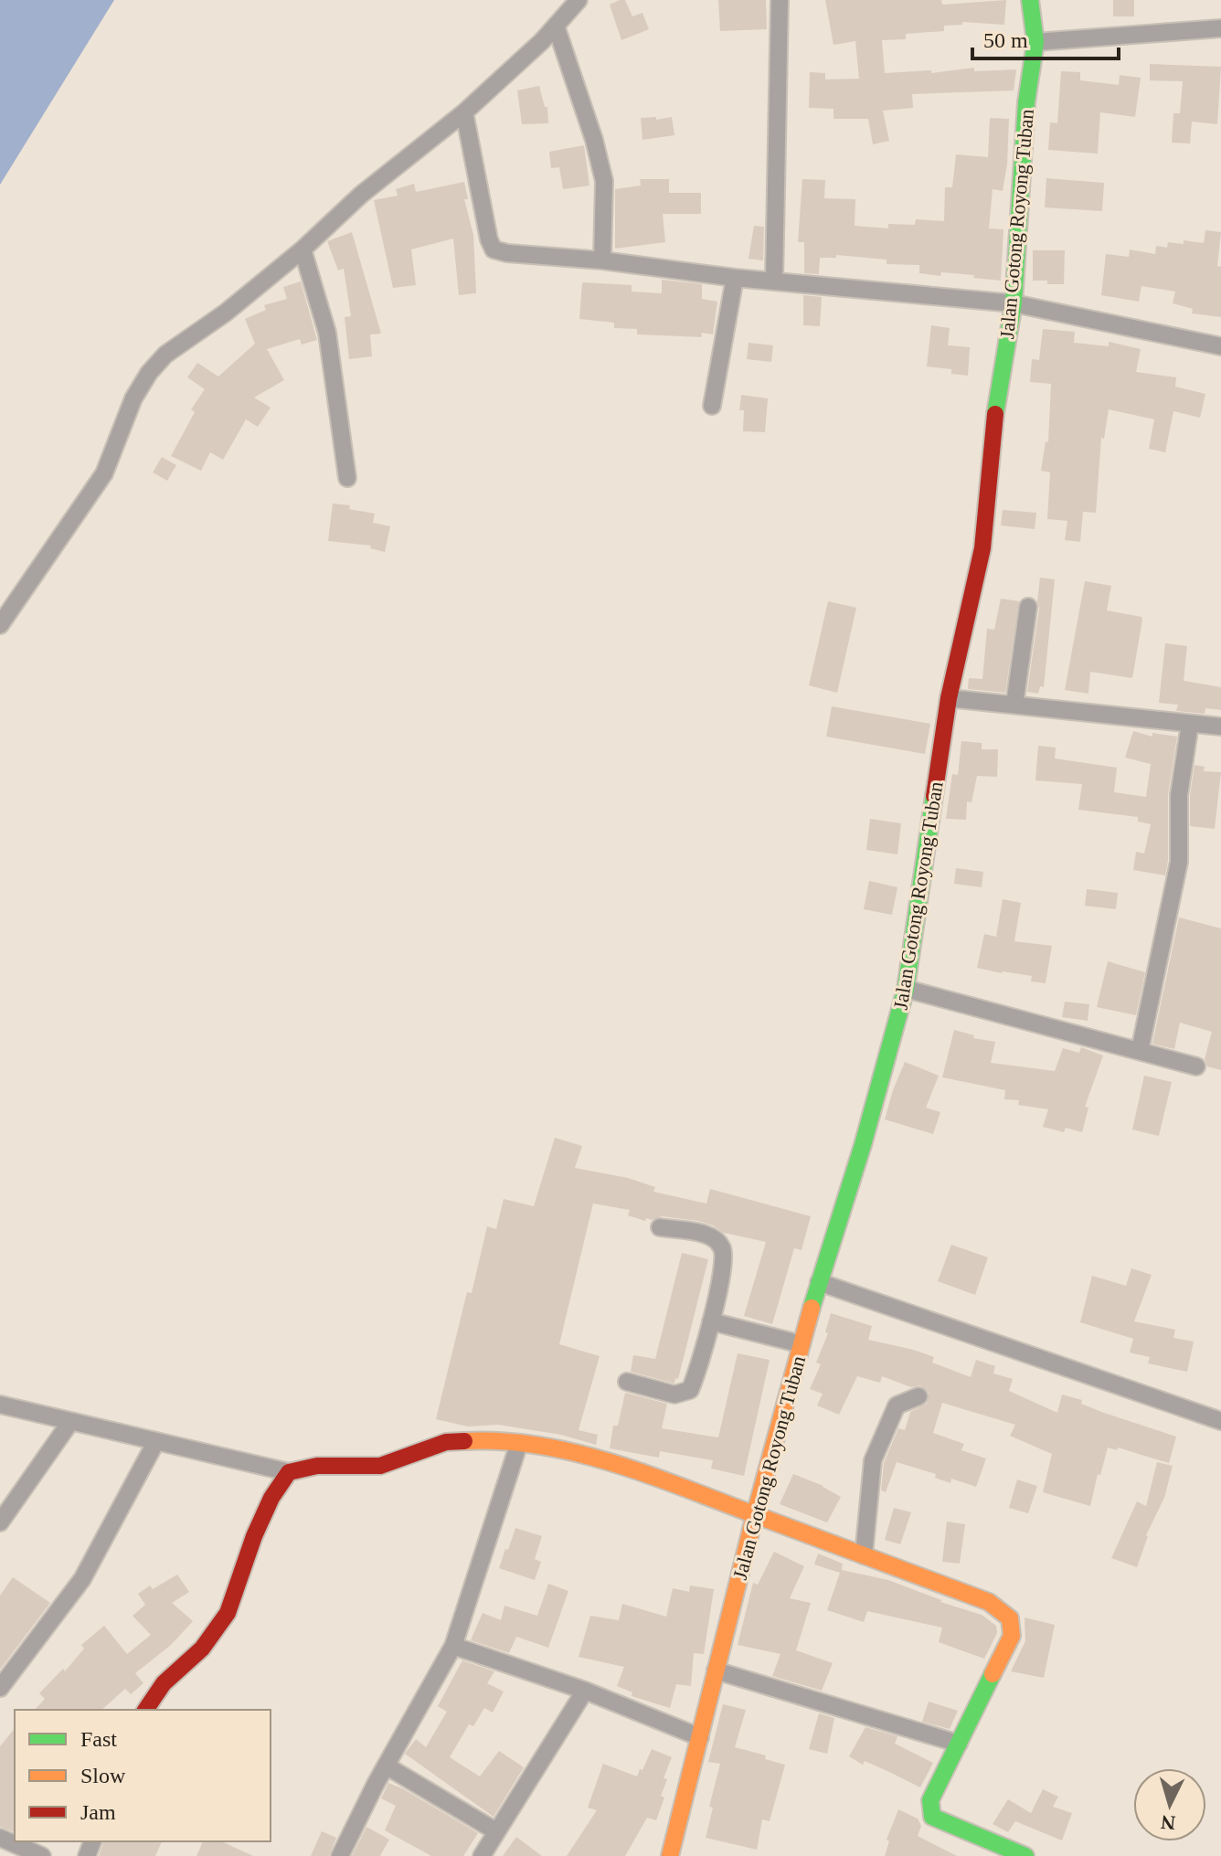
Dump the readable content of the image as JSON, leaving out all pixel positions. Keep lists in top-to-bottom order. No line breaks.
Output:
{"streets":{"street":["Jalan Gotong Royong Tuban"]},"legend":["Fast","Slow","Jam"],"scale_bar":"50 m","north":"bottom"}
